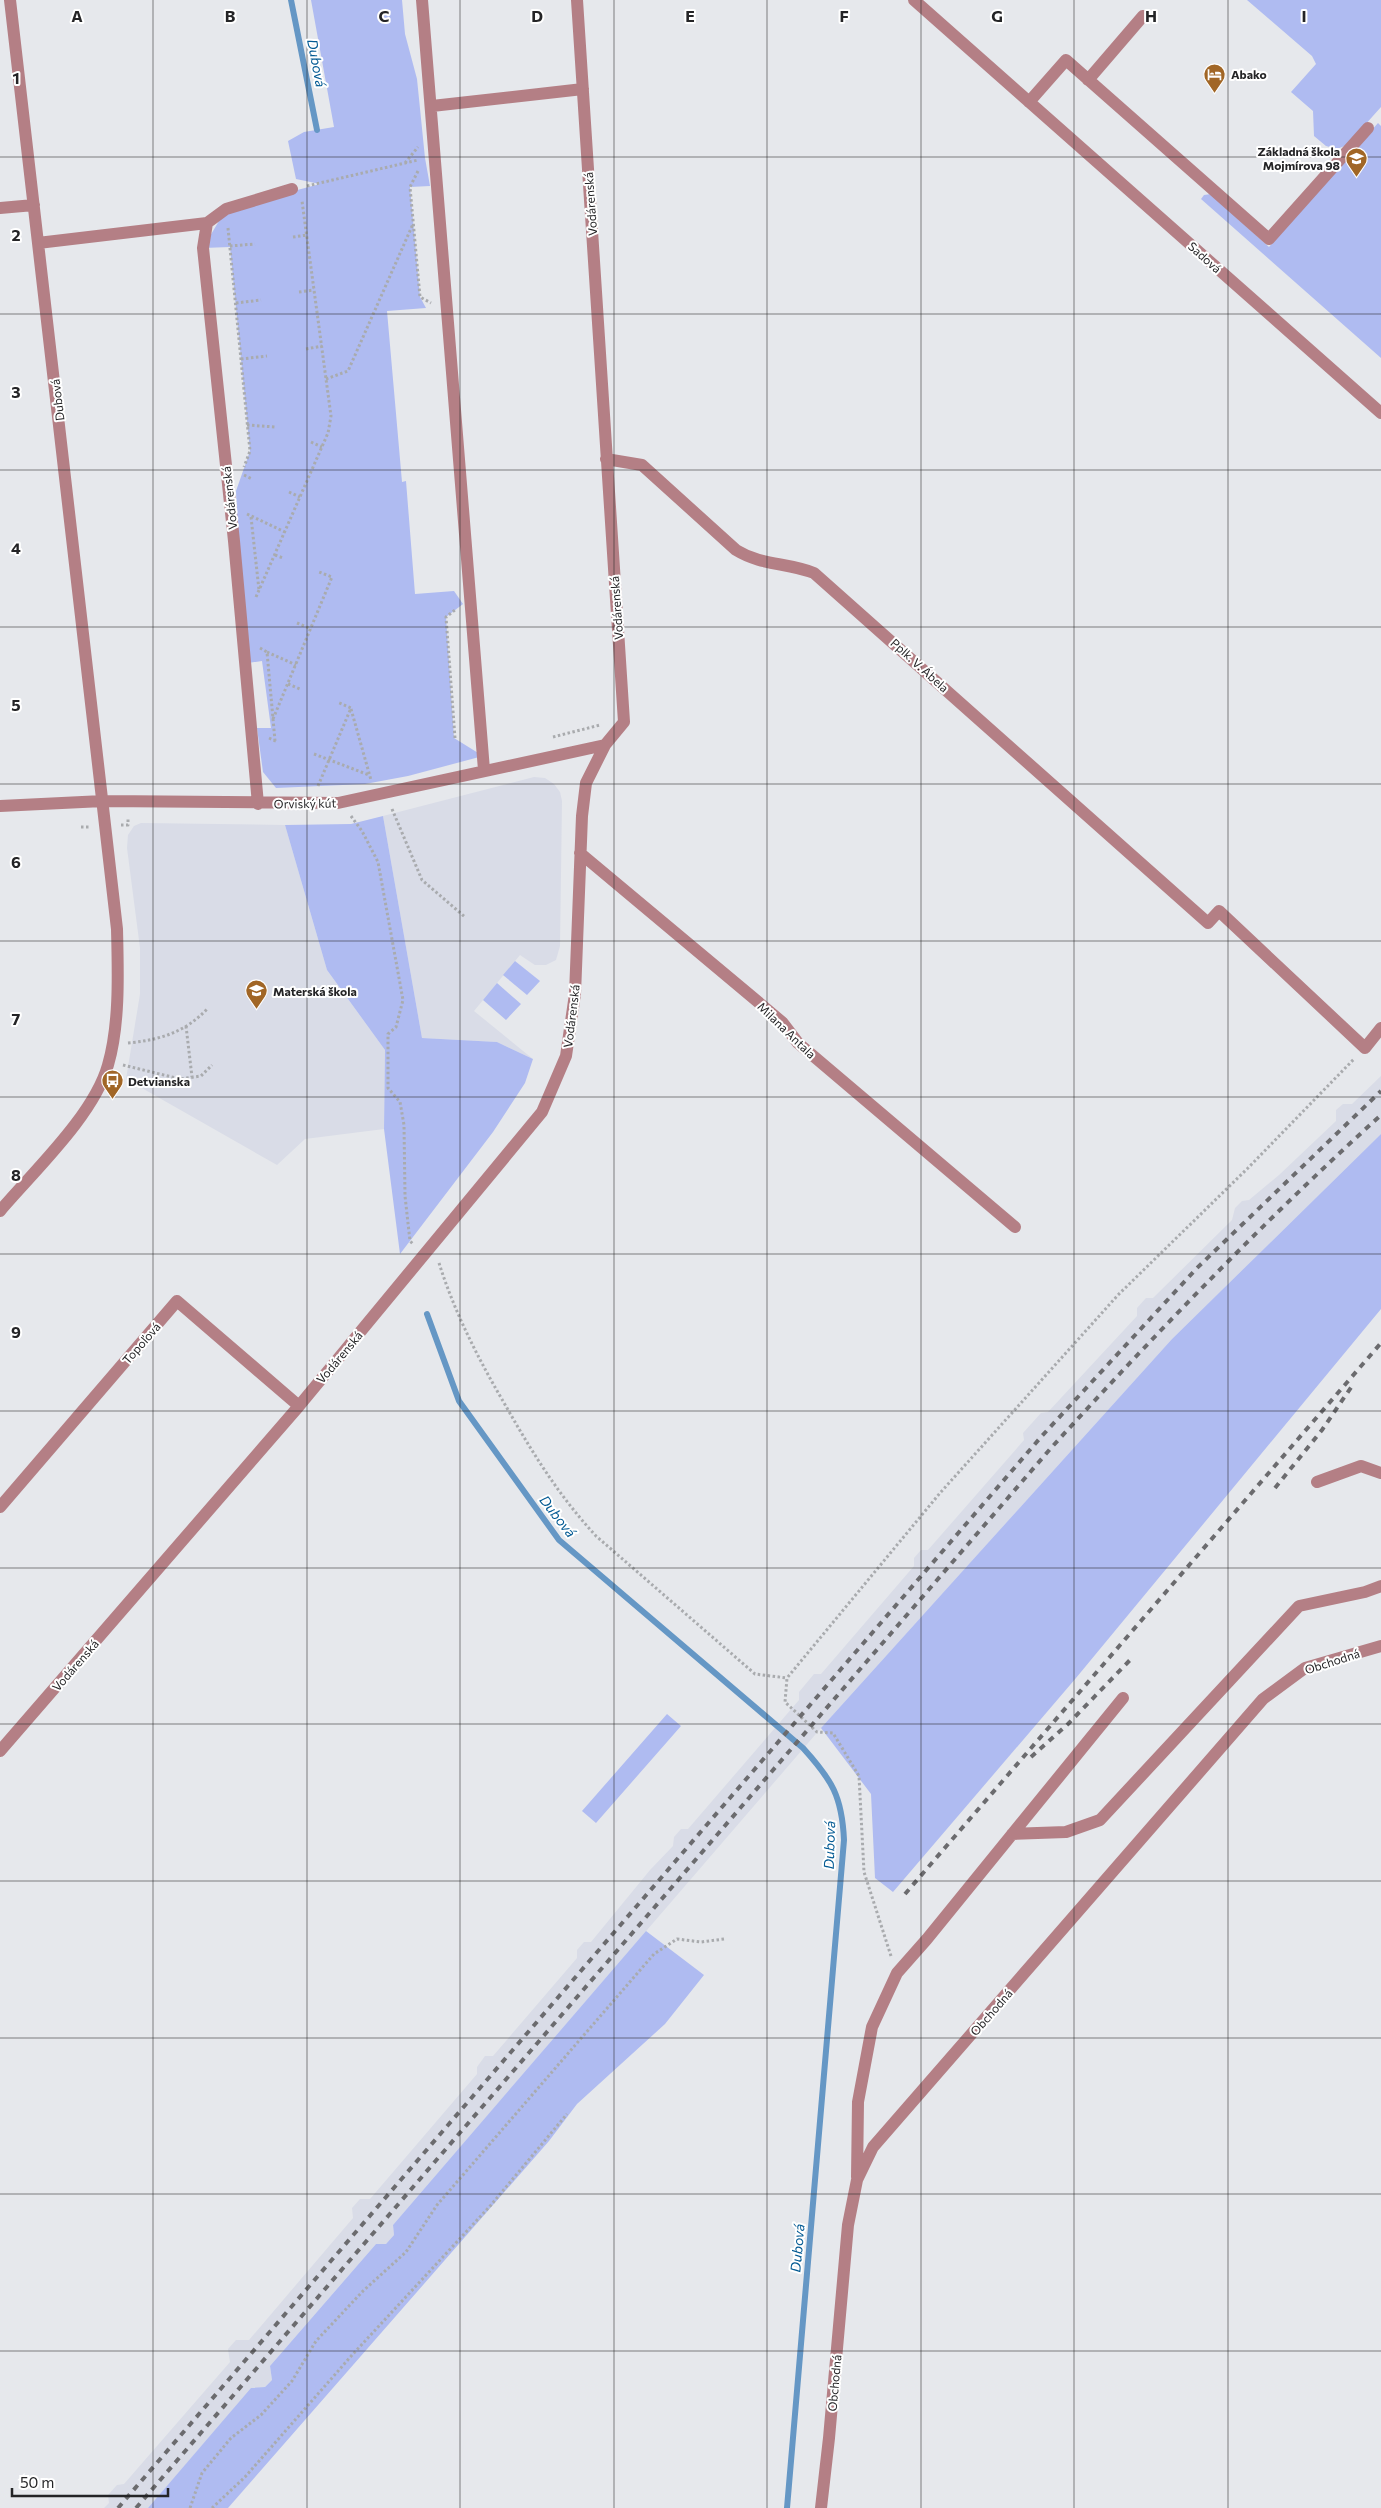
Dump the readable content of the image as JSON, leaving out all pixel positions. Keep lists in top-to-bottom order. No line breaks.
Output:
{"streets":{"street":["Vodárenská","Sadová","Dubová","Pplk. V. Ábela","Orviský kút","Milana Antala","Topoľová","Obchodná"]},"crossings":[["Vodárenská","Pplk. V. Ábela"],["Vodárenská","Orviský kút"],["Vodárenská","Milana Antala"],["Vodárenská","Topoľová"],["Dubová","Orviský kút"]],"water":["Dubová"],"places":{"hotel":["Abako"],"school or university":["Základná škola Mojmírova 98","Materská škola"],"bus stop":["Detvianska"]},"scale_bar":"50 m","grid":{"columns":["A","B","C","D","E","F","G","H","I"],"rows":["1","2","3","4","5","6","7","8","9"]}}
